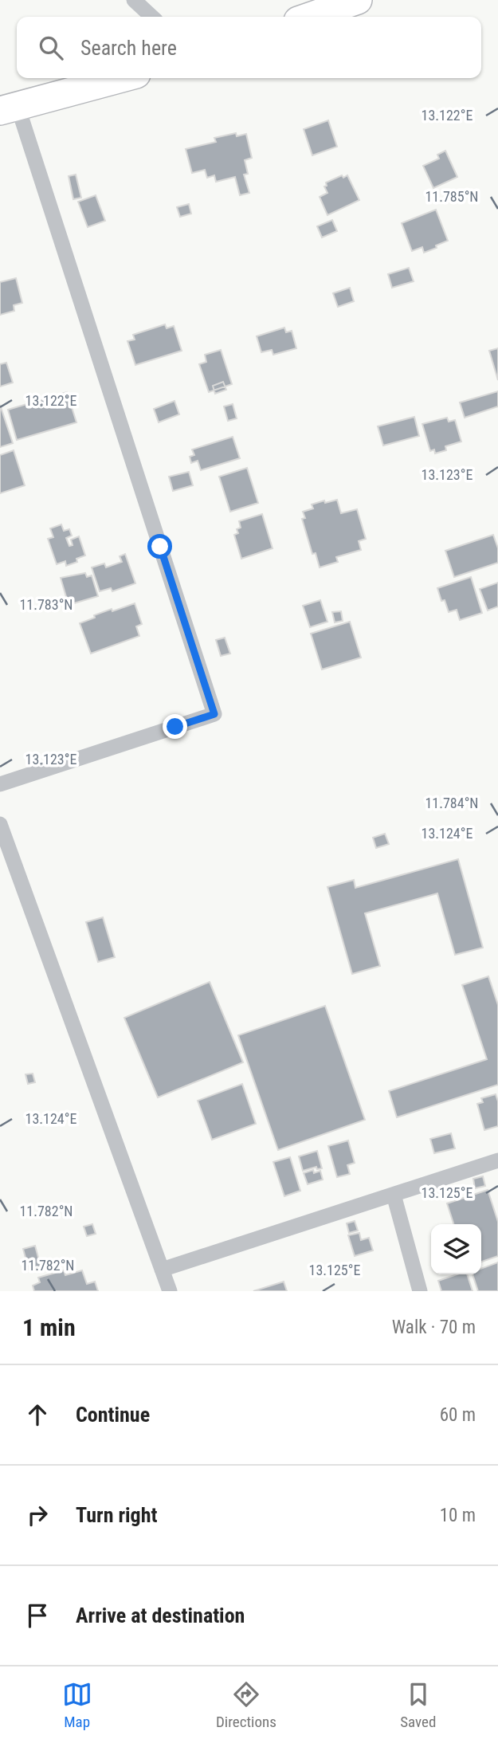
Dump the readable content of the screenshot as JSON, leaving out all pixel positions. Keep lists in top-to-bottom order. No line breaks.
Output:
{"page":{"search":"Search here","heading":["1 min","Walk · 70 m"],"list":[["Continue","60 m"],["Turn right","10 m"],"Arrive at destination"],"nav":["Map","Directions","Saved"]},"coordinates":["13.122°E","11.785°N","13.123°E","11.783°N","11.784°N","13.124°E","13.125°E","11.782°N"]}
